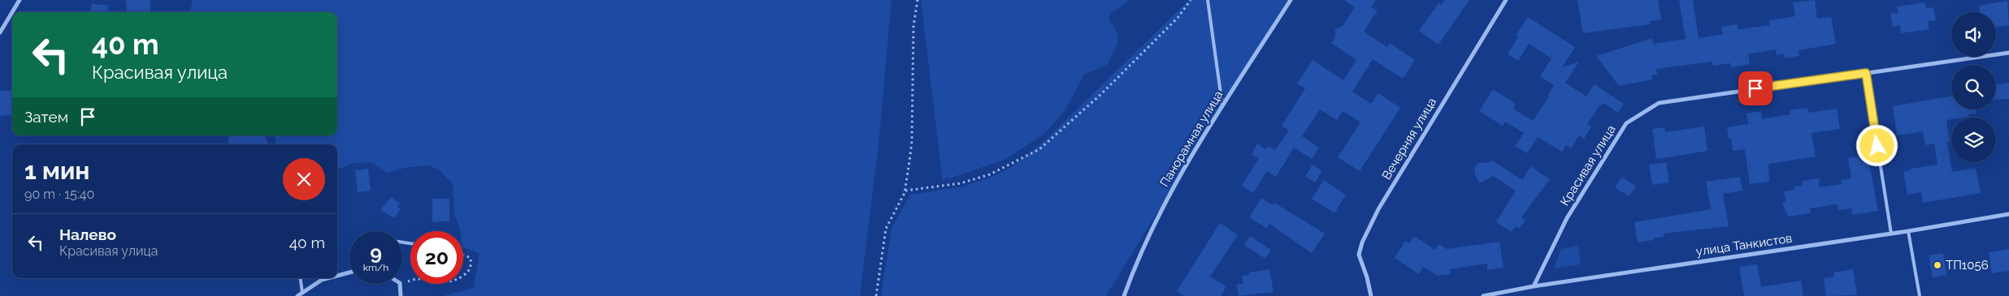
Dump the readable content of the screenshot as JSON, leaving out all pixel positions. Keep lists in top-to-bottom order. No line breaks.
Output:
{"streets":{"street":["Панорамная улица","Вечерняя улица","Красивая улица","улица Танкистов"]},"crossings":[["Красивая улица","улица Танкистов"]],"places":["ТП1056"],"page":{"turn":["40 m","Красивая улица"],"then":"Затем","heading":["1 мин","90 m · 15:40"],"list":[{"name":"Налево","note":"Красивая улица","value":"40 m"}],"speed":"9 km/h","limit":"20"}}
